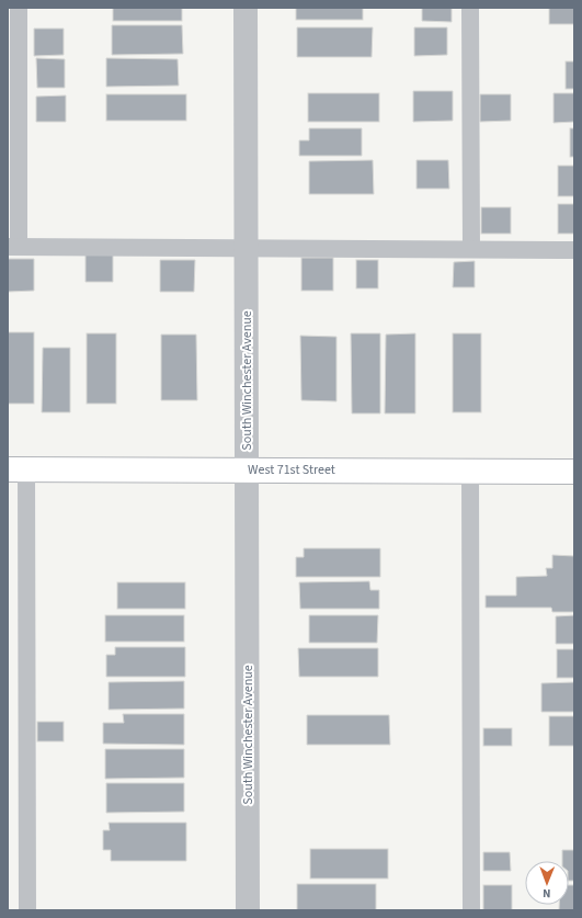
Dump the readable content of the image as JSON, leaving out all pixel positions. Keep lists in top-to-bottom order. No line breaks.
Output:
{"streets":{"main road":["West 71st Street"],"street":["South Winchester Avenue"]},"crossings":[["South Winchester Avenue","West 71st Street"]],"north":"bottom"}
